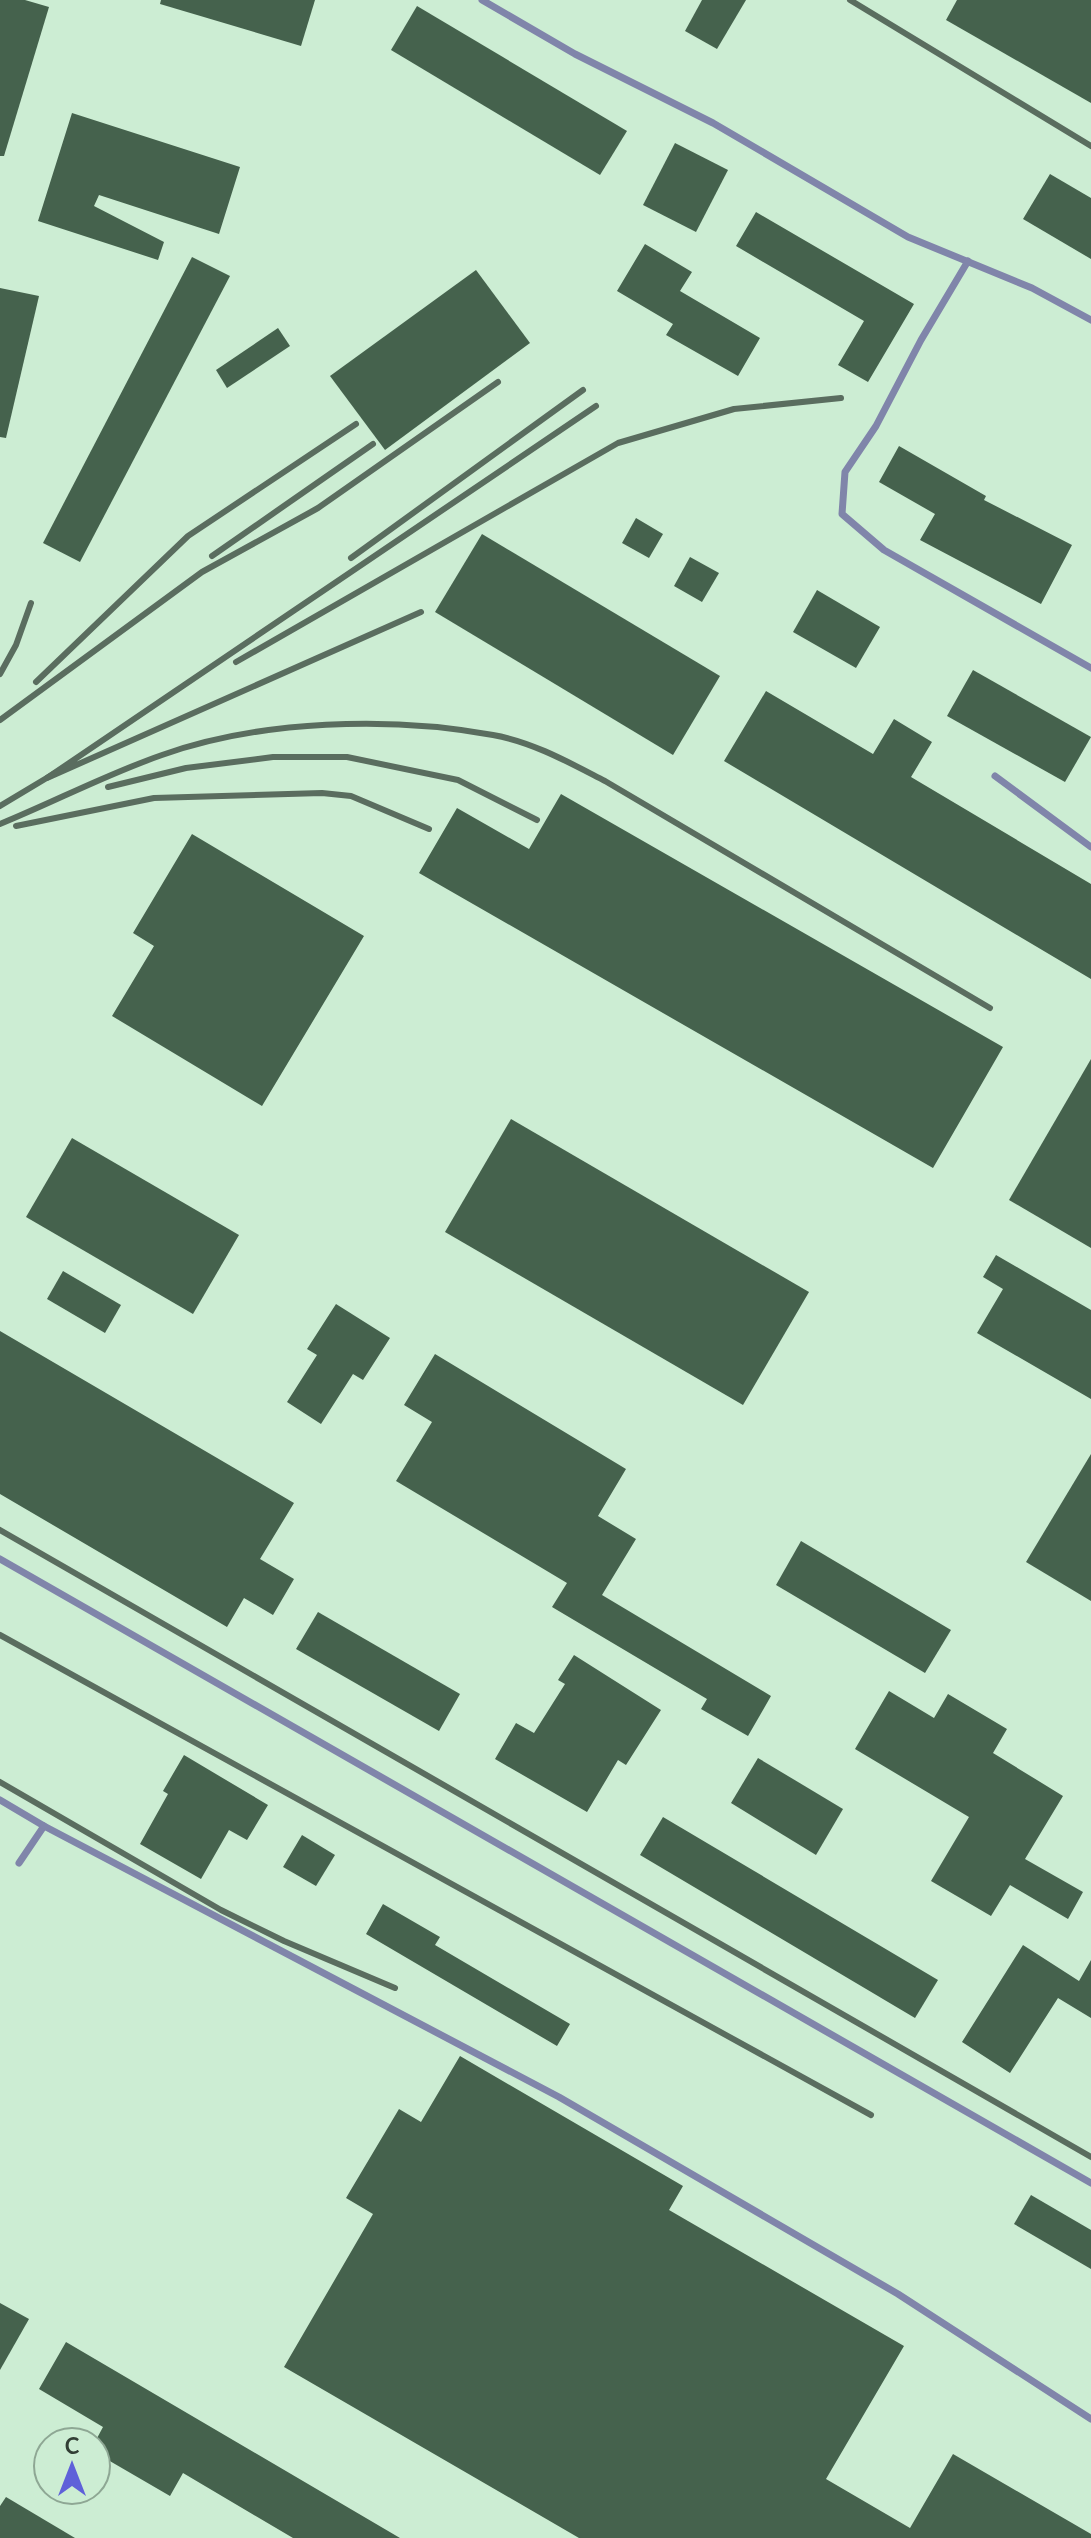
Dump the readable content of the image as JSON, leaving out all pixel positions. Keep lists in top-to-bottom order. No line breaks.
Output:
{"north":"top"}
